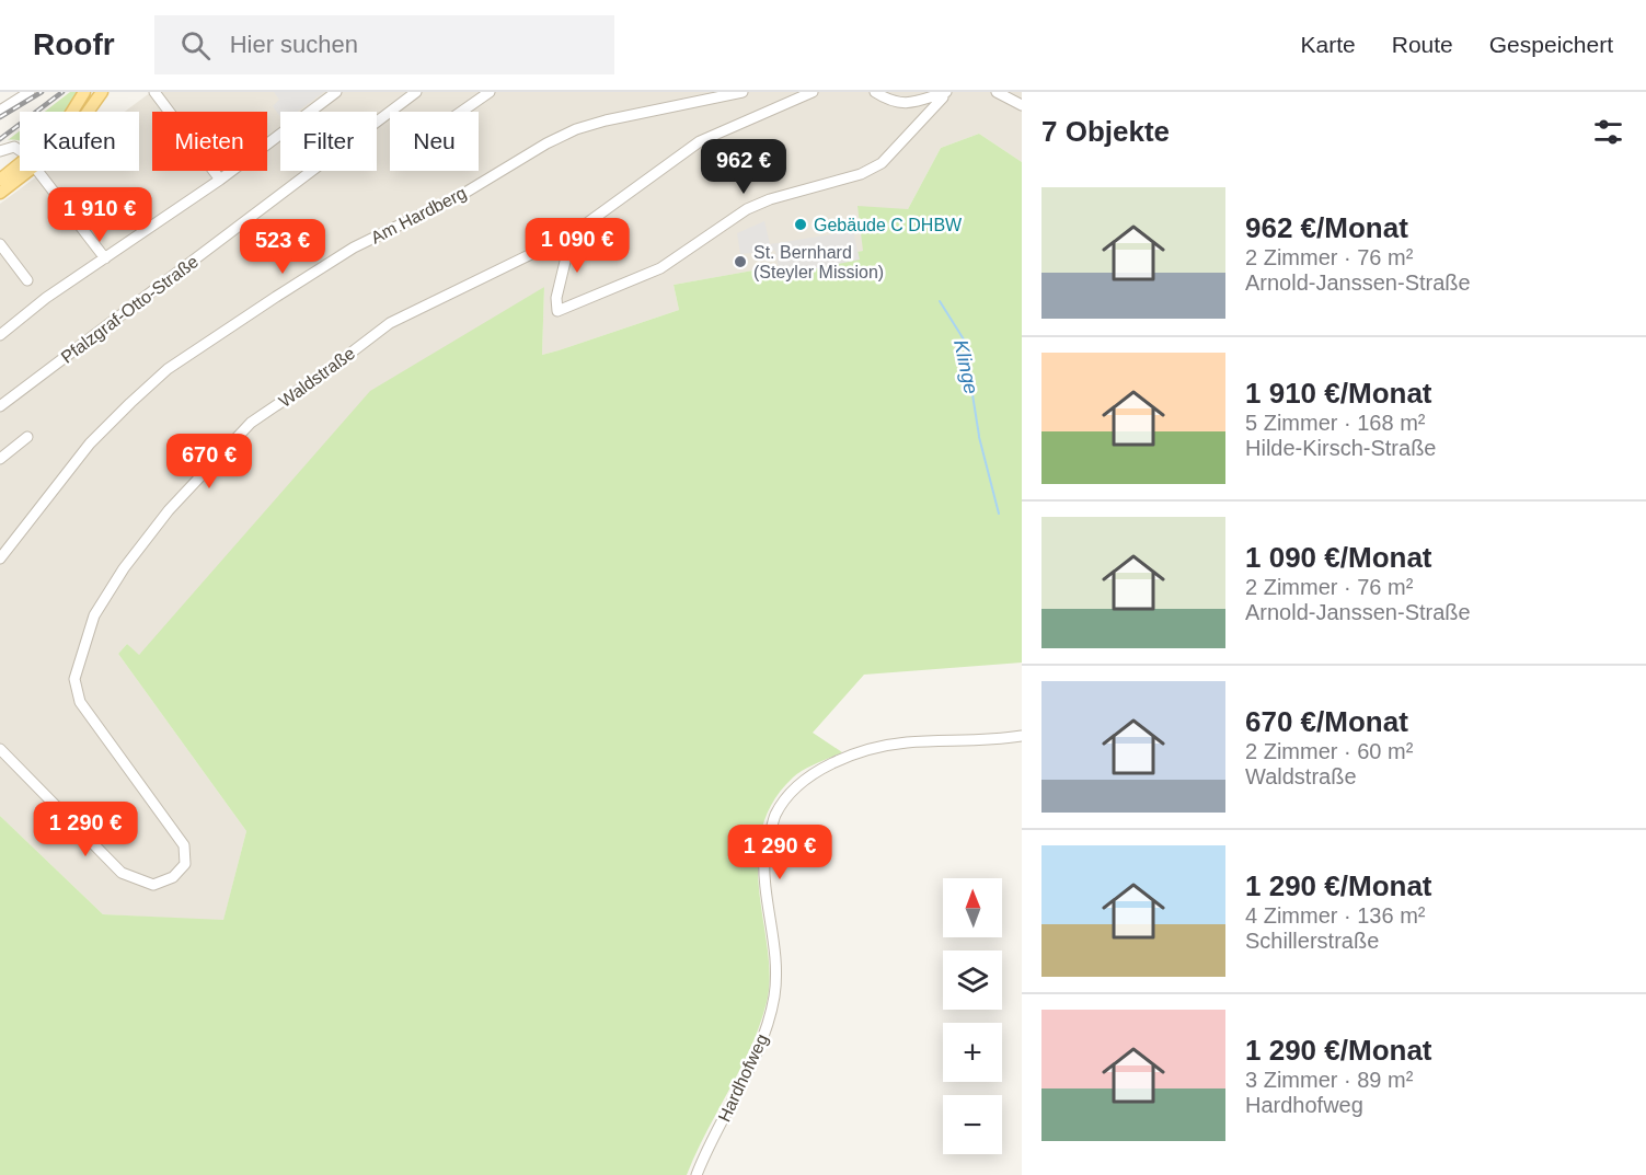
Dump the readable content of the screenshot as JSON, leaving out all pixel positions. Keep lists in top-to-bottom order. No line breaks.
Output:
{"streets":{"street":["Am Hardberg","Pfalzgraf-Otto-Straße","Waldstraße","Hardhofweg"]},"water":["Klinge"],"places":["Gebäude C DHBW","St. Bernhard (Steyler Mission)"],"north":"top","page":{"header":"Roofr","search":"Hier suchen","nav":["Karte","Route","Gespeichert"],"heading":"7 Objekte","chip":["Kaufen","Mieten","Filter","Neu"],"price":["962 €","1 910 €","1 090 €","523 €","670 €","1 290 €","1 290 €"],"list":[{"name":"962 €/Monat","note":"2 Zimmer · 76 m² · Arnold-Janssen-Straße"},{"name":"1 910 €/Monat","note":"5 Zimmer · 168 m² · Hilde-Kirsch-Straße"},{"name":"1 090 €/Monat","note":"2 Zimmer · 76 m² · Arnold-Janssen-Straße"},{"name":"670 €/Monat","note":"2 Zimmer · 60 m² · Waldstraße"},{"name":"1 290 €/Monat","note":"4 Zimmer · 136 m² · Schillerstraße"},{"name":"1 290 €/Monat","note":"3 Zimmer · 89 m² · Hardhofweg"}],"map_buttons":["+","−"]}}
